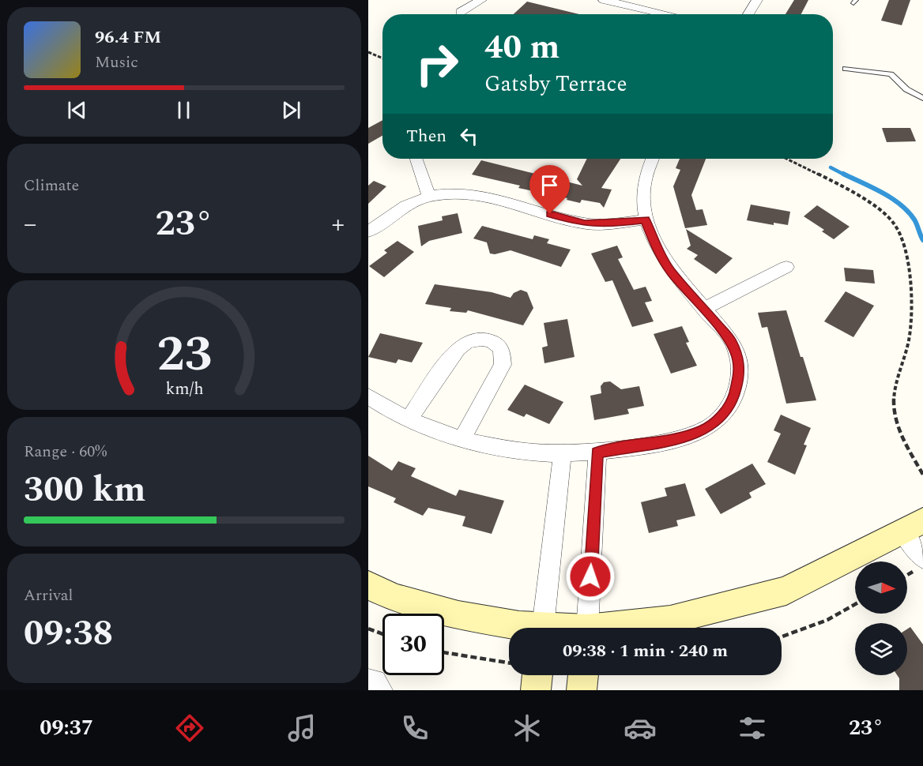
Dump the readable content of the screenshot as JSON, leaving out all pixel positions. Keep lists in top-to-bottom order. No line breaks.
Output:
{"north":"right","page":{"turn":["40 m","Gatsby Terrace"],"song":["96.4 FM","Music"],"then":"Then","tile":["Climate",["Range · 60%","300 km"],["Arrival","09:38"]],"heat":["−","23°","+"],"limit":"30","trip":"09:38 · 1 min · 240 m","tabs":["09:37","23°"],"gauge":["23","km/h"]}}
